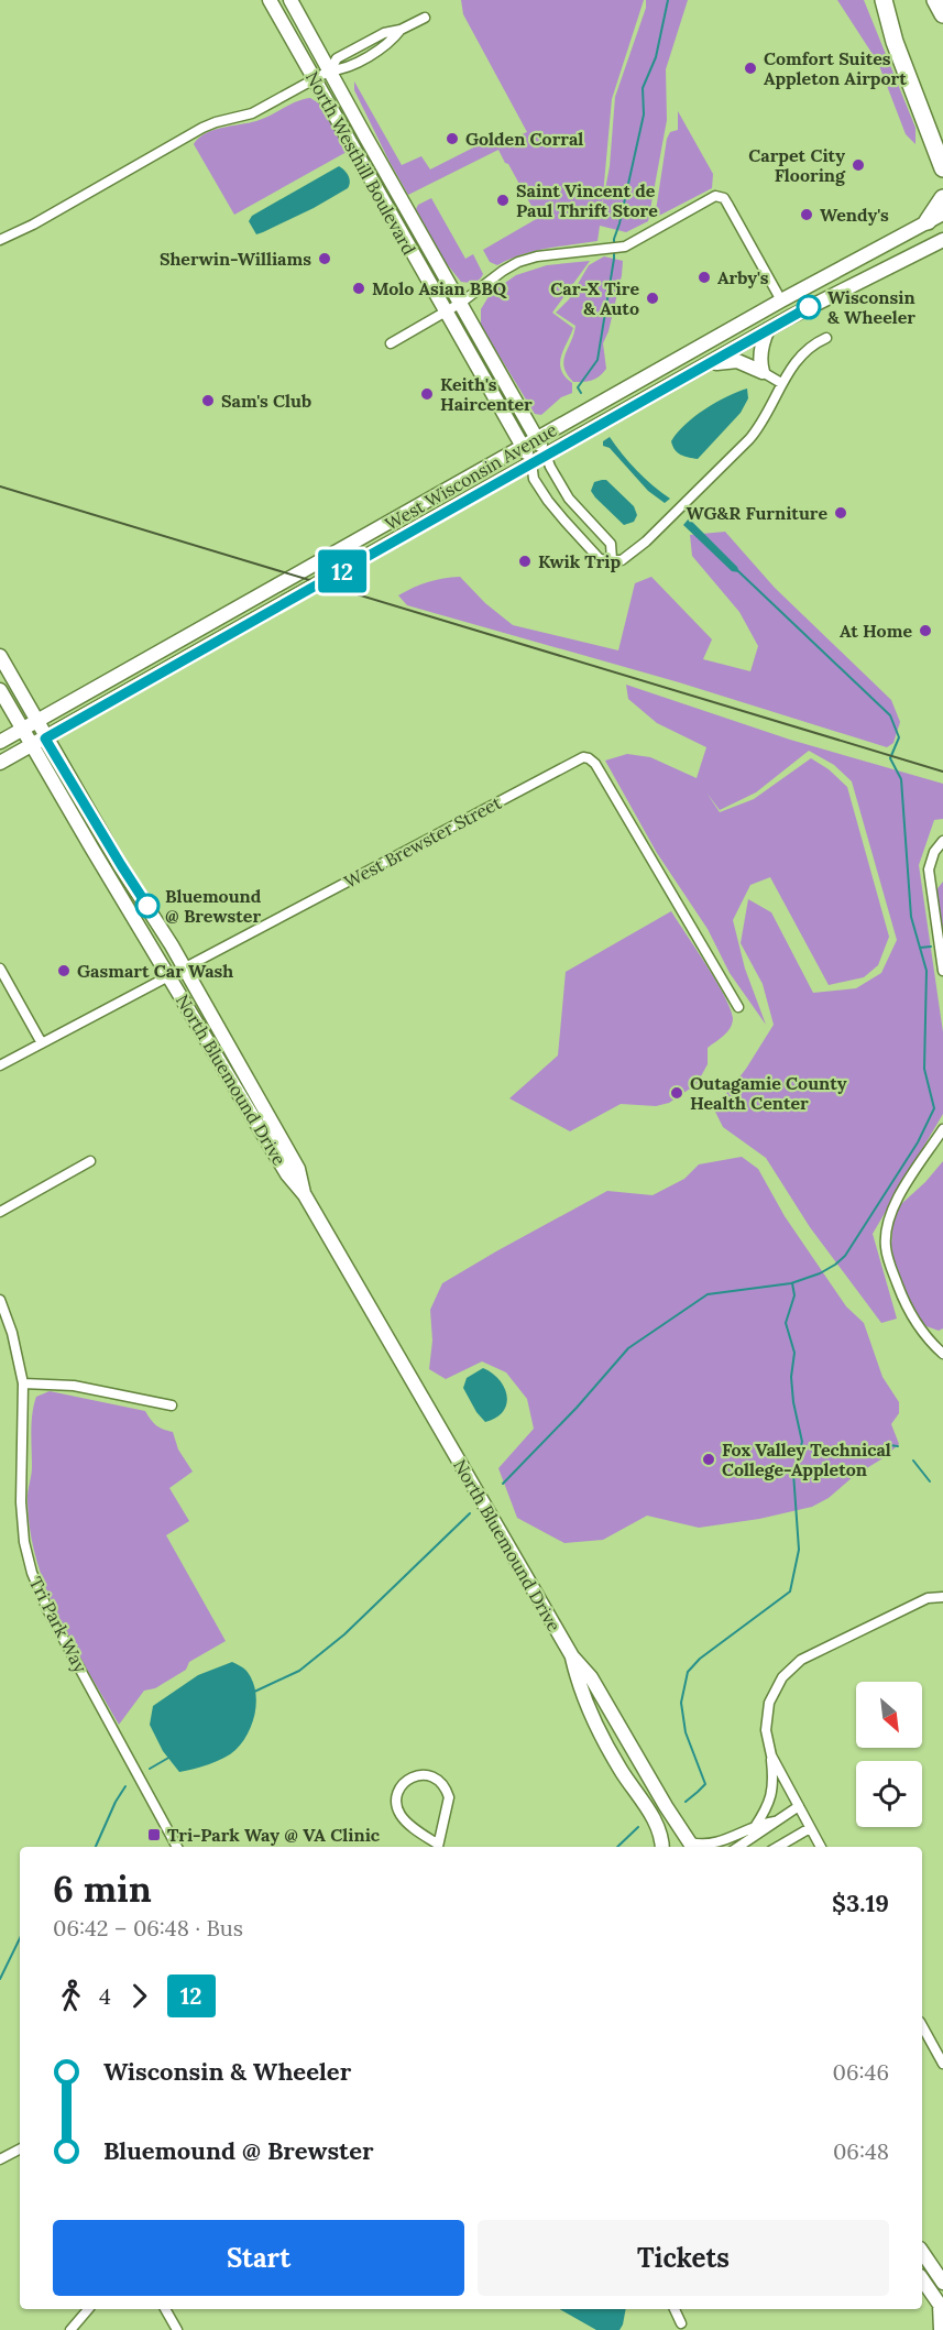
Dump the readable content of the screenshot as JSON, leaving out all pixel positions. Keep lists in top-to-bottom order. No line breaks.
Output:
{"streets":{"main road":["North Westhill Boulevard","West Wisconsin Avenue","North Bluemound Drive"],"street":["West Brewster Street","Tri Park Way"]},"crossings":[["North Westhill Boulevard","West Wisconsin Avenue"],["West Wisconsin Avenue","North Bluemound Drive"],["West Brewster Street","North Bluemound Drive"]],"places":{"other":["Comfort Suites Appleton Airport","Golden Corral","Carpet City Flooring","Saint Vincent de Paul Thrift Store","Wendy's","Sherwin-Williams","Arby's","Molo Asian BBQ","Car-X Tire & Auto","Wisconsin & Wheeler","Keith's Haircenter","Sam's Club","WG&R Furniture","Kwik Trip","At Home","Bluemound @ Brewster","Gasmart Car Wash","Outagamie County Health Center","Fox Valley Technical College-Appleton"],"transit":["Tri-Park Way @ VA Clinic"]},"lines":["bus line 12"],"north":"bottom right","page":{"on_map":"12","heading":["6 min","06:42 – 06:48 · Bus","$3.19"],"legs":["4","12"],"list":[{"name":"Wisconsin & Wheeler","value":"06:46"},{"name":"Bluemound @ Brewster","value":"06:48"}],"buttons":["Start","Tickets"]}}
